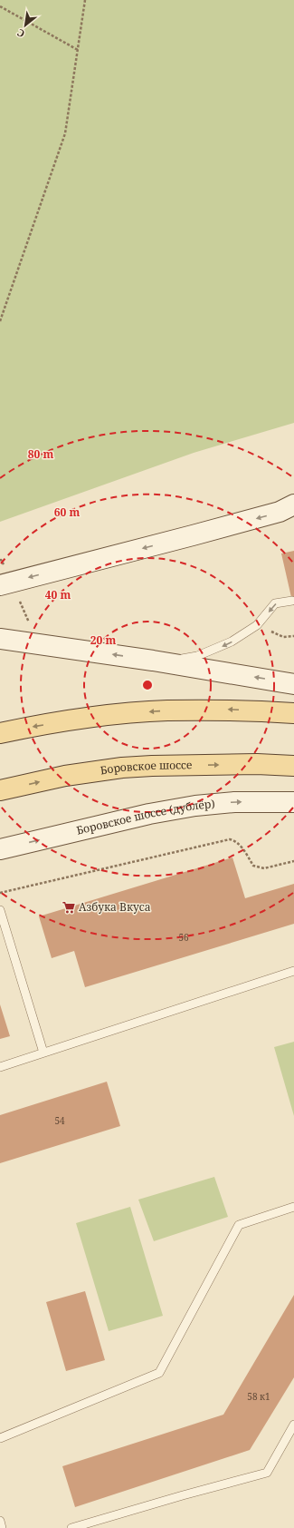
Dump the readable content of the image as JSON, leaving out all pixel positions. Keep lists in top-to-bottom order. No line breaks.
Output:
{"streets":{"main road":["Боровское шоссе"],"street":["Боровское шоссе (дублёр)"]},"places":{"supermarket":["Азбука Вкуса"]},"house_numbers":["56","54","58 к1"],"north":"bottom left","rings":["80 m","60 m","40 m","20 m"]}
